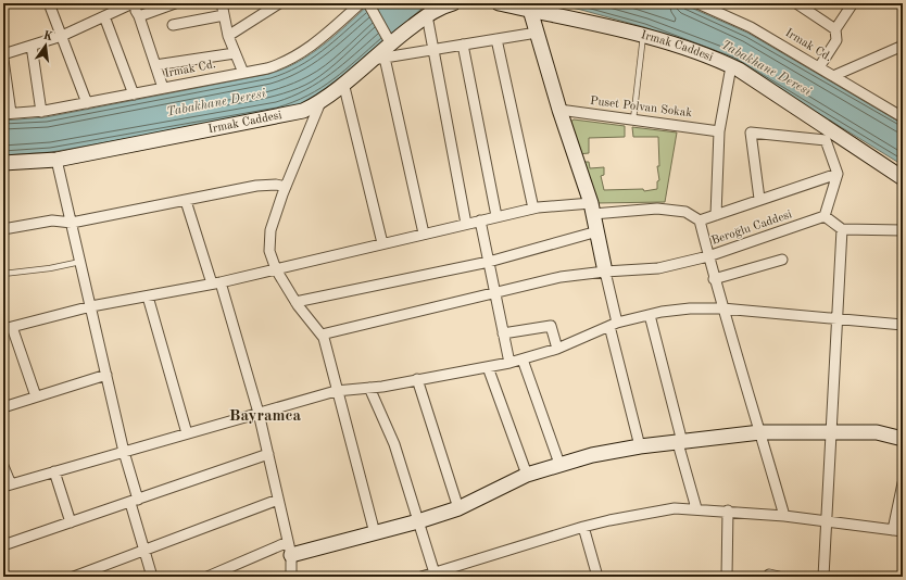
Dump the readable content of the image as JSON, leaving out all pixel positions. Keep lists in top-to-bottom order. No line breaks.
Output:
{"streets":{"street":["Irmak Cd.","Irmak Caddesi","Puset Polvan Sokak","Beroğlu Caddesi"]},"districts":["Bayramca"],"water":["Tabakhane Deresi"],"north":"top"}
